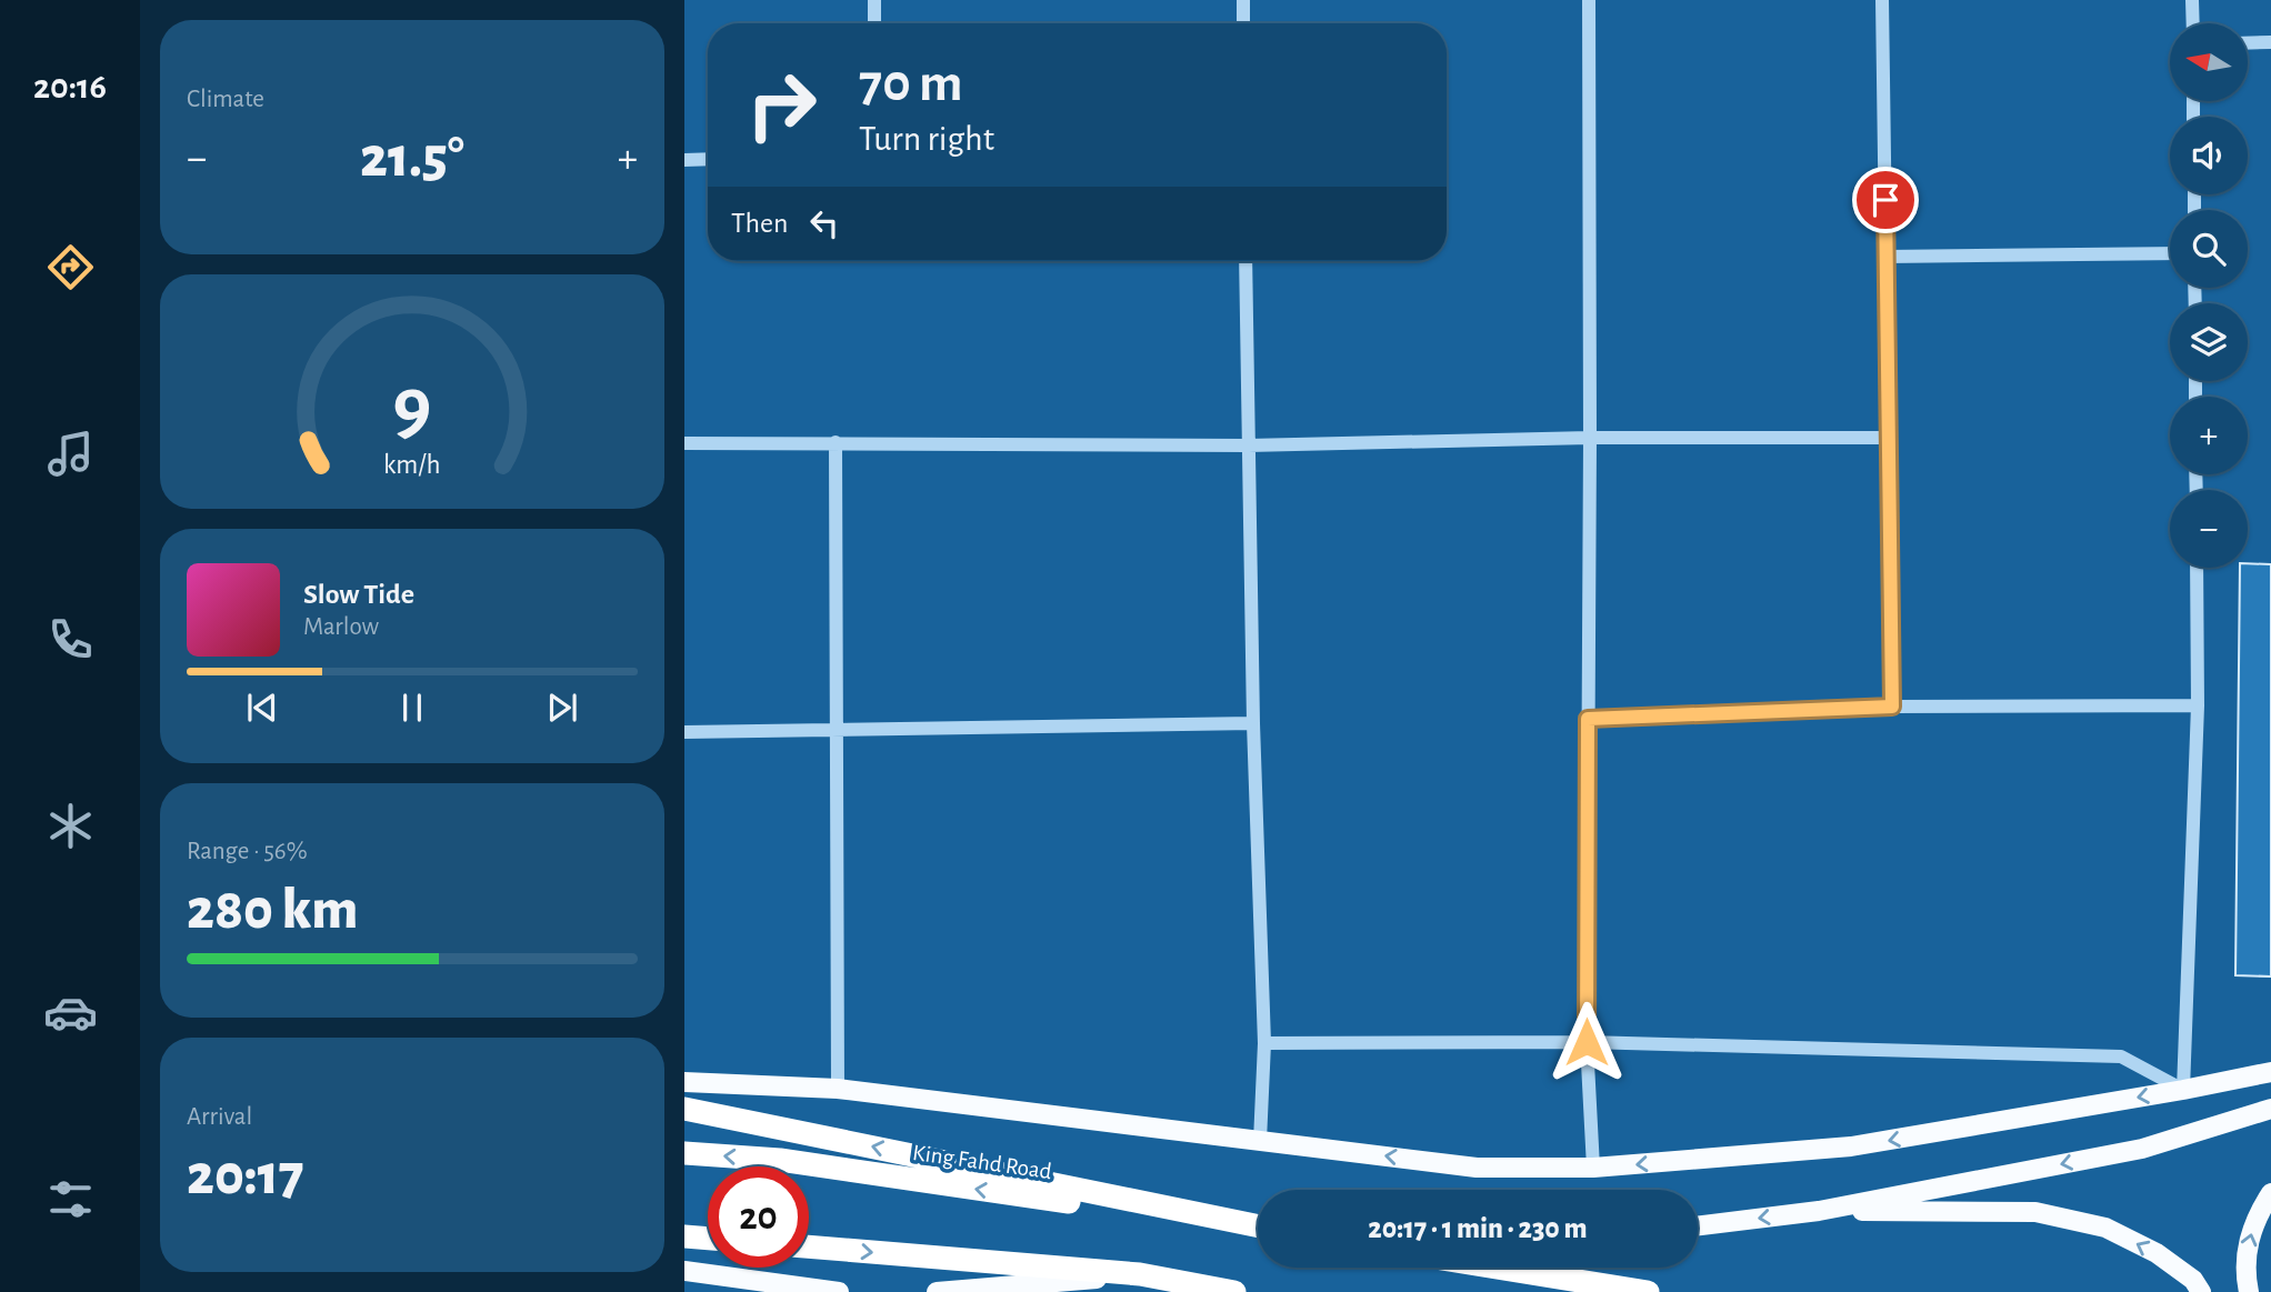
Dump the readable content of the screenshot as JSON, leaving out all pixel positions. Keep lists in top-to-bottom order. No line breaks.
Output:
{"streets":{"highway":["King Fahd Road"]},"north":"left","page":{"tabs":"20:16","tile":["Climate",["Range · 56%","280 km"],["Arrival","20:17"]],"map_buttons":["+","−"],"turn":["70 m","Turn right"],"heat":["−","21.5°","+"],"then":"Then","song":["Slow Tide","Marlow"],"limit":"20","trip":"20:17 · 1 min · 230 m","gauge":["9","km/h"]}}
